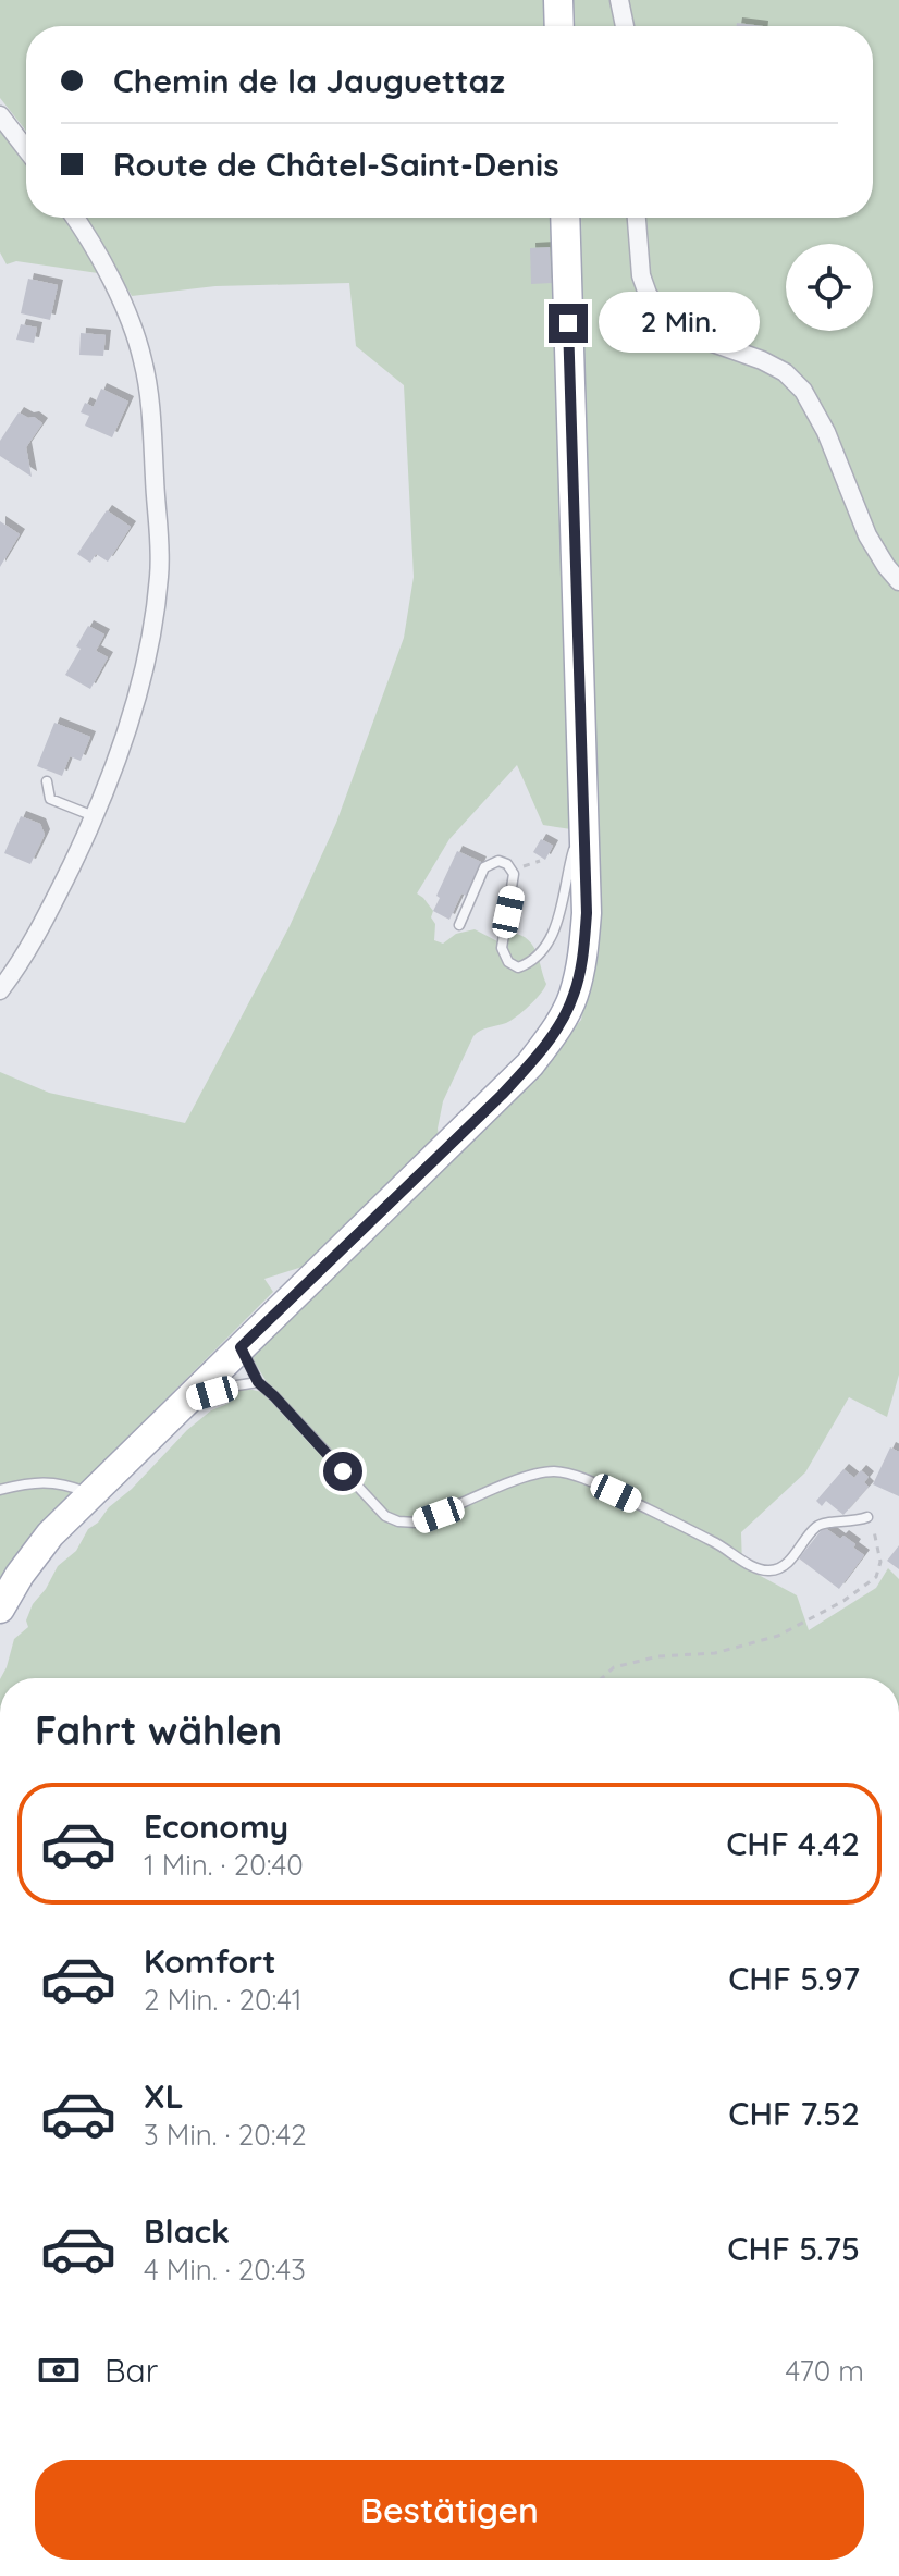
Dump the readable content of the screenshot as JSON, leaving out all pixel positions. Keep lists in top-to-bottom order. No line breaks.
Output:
{"page":{"banner":["Chemin de la Jauguettaz","Route de Châtel-Saint-Denis"],"bubble":"2 Min.","heading":"Fahrt wählen","list":[{"name":"Economy","note":"1 Min. · 20:40","value":"CHF 4.42"},{"name":"Komfort","note":"2 Min. · 20:41","value":"CHF 5.97"},{"name":"XL","note":"3 Min. · 20:42","value":"CHF 7.52"},{"name":"Black","note":"4 Min. · 20:43","value":"CHF 5.75"}],"pay":["Bar","470 m"],"buttons":"Bestätigen"}}
